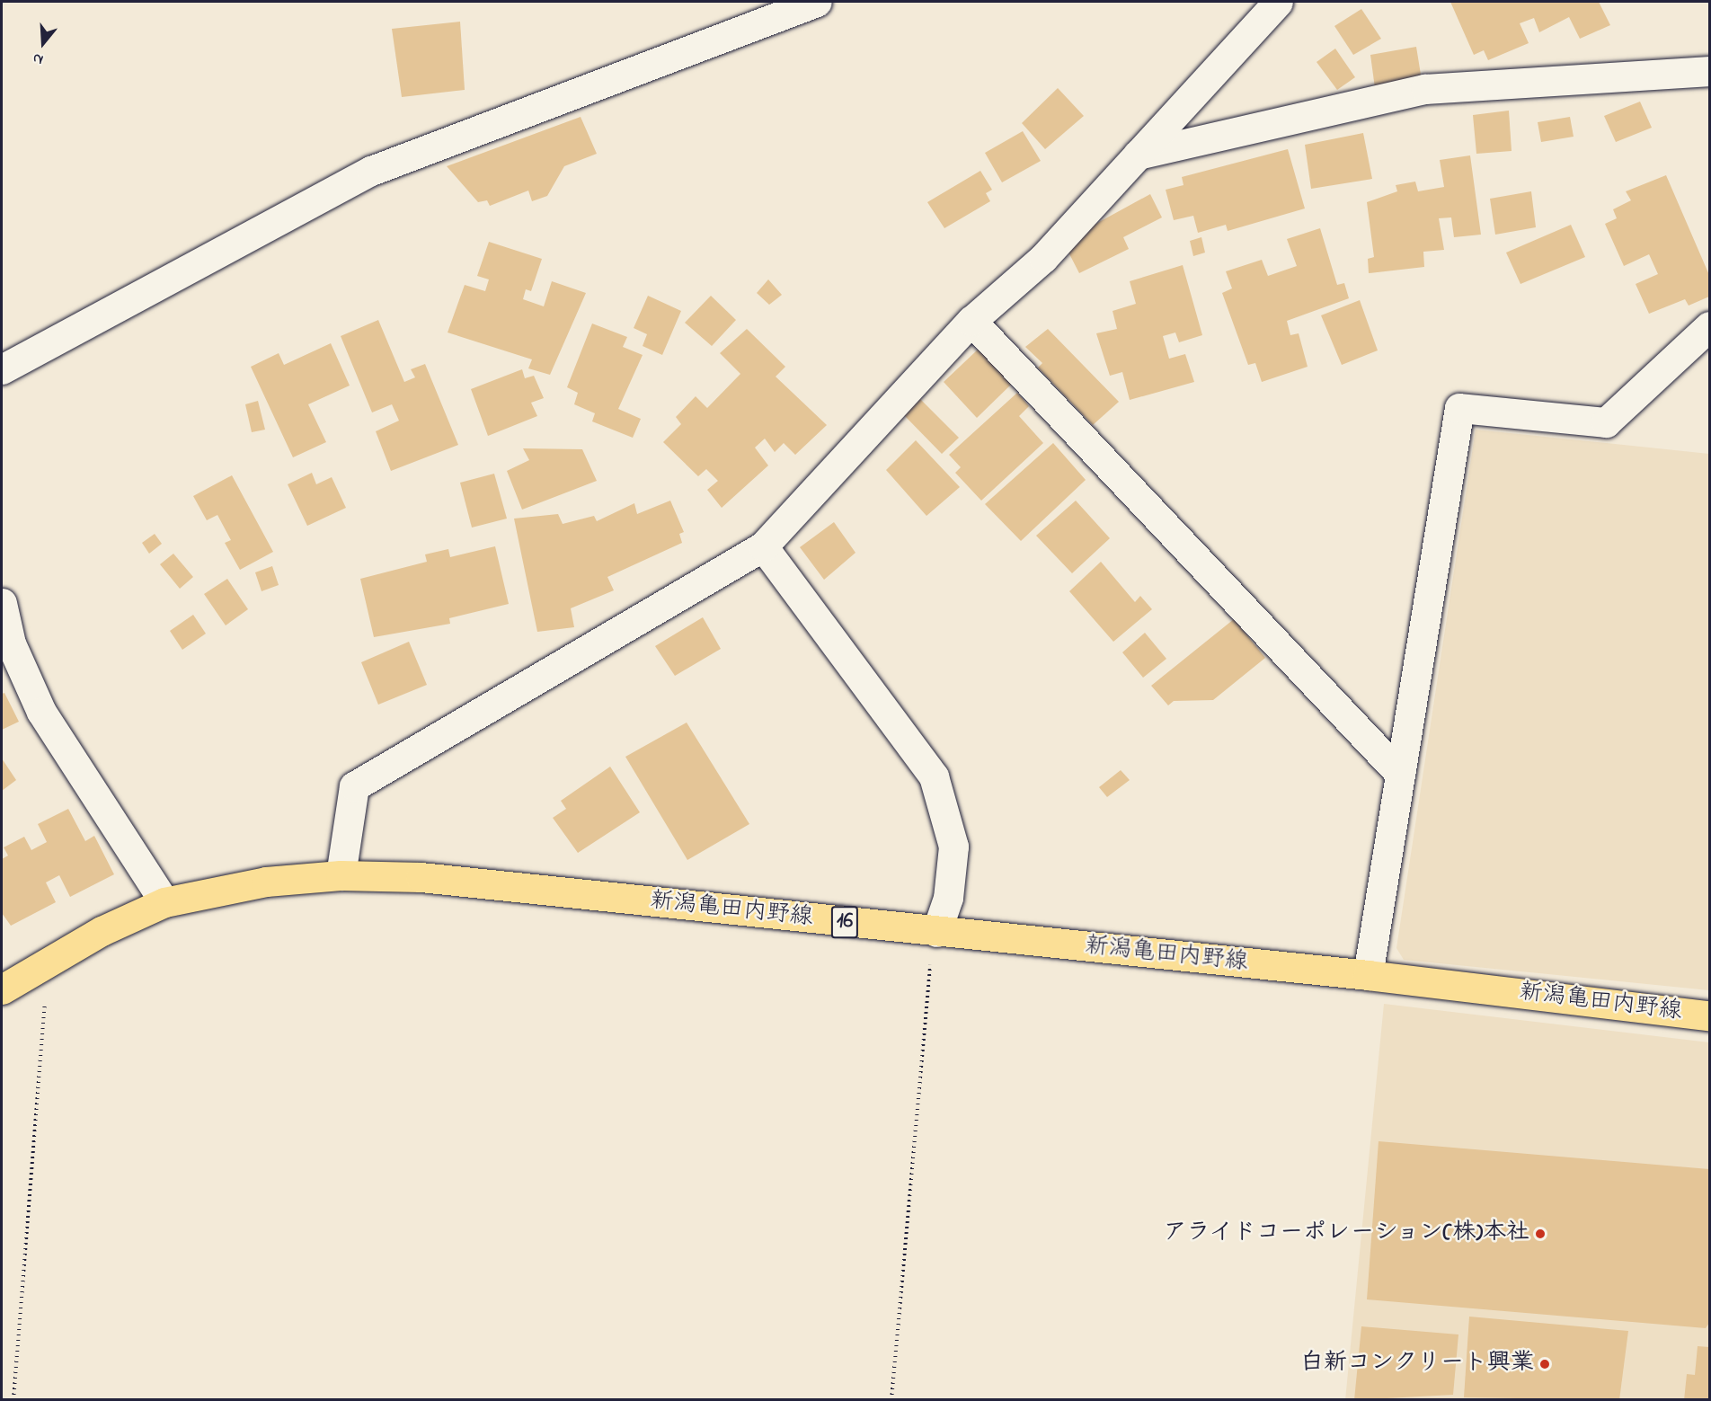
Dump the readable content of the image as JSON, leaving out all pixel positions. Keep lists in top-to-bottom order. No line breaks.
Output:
{"streets":{"main road":["新潟亀田内野線","16"]},"places":["アライドコーポレーション(株)本社","白新コンクリート興業"],"north":"bottom"}
